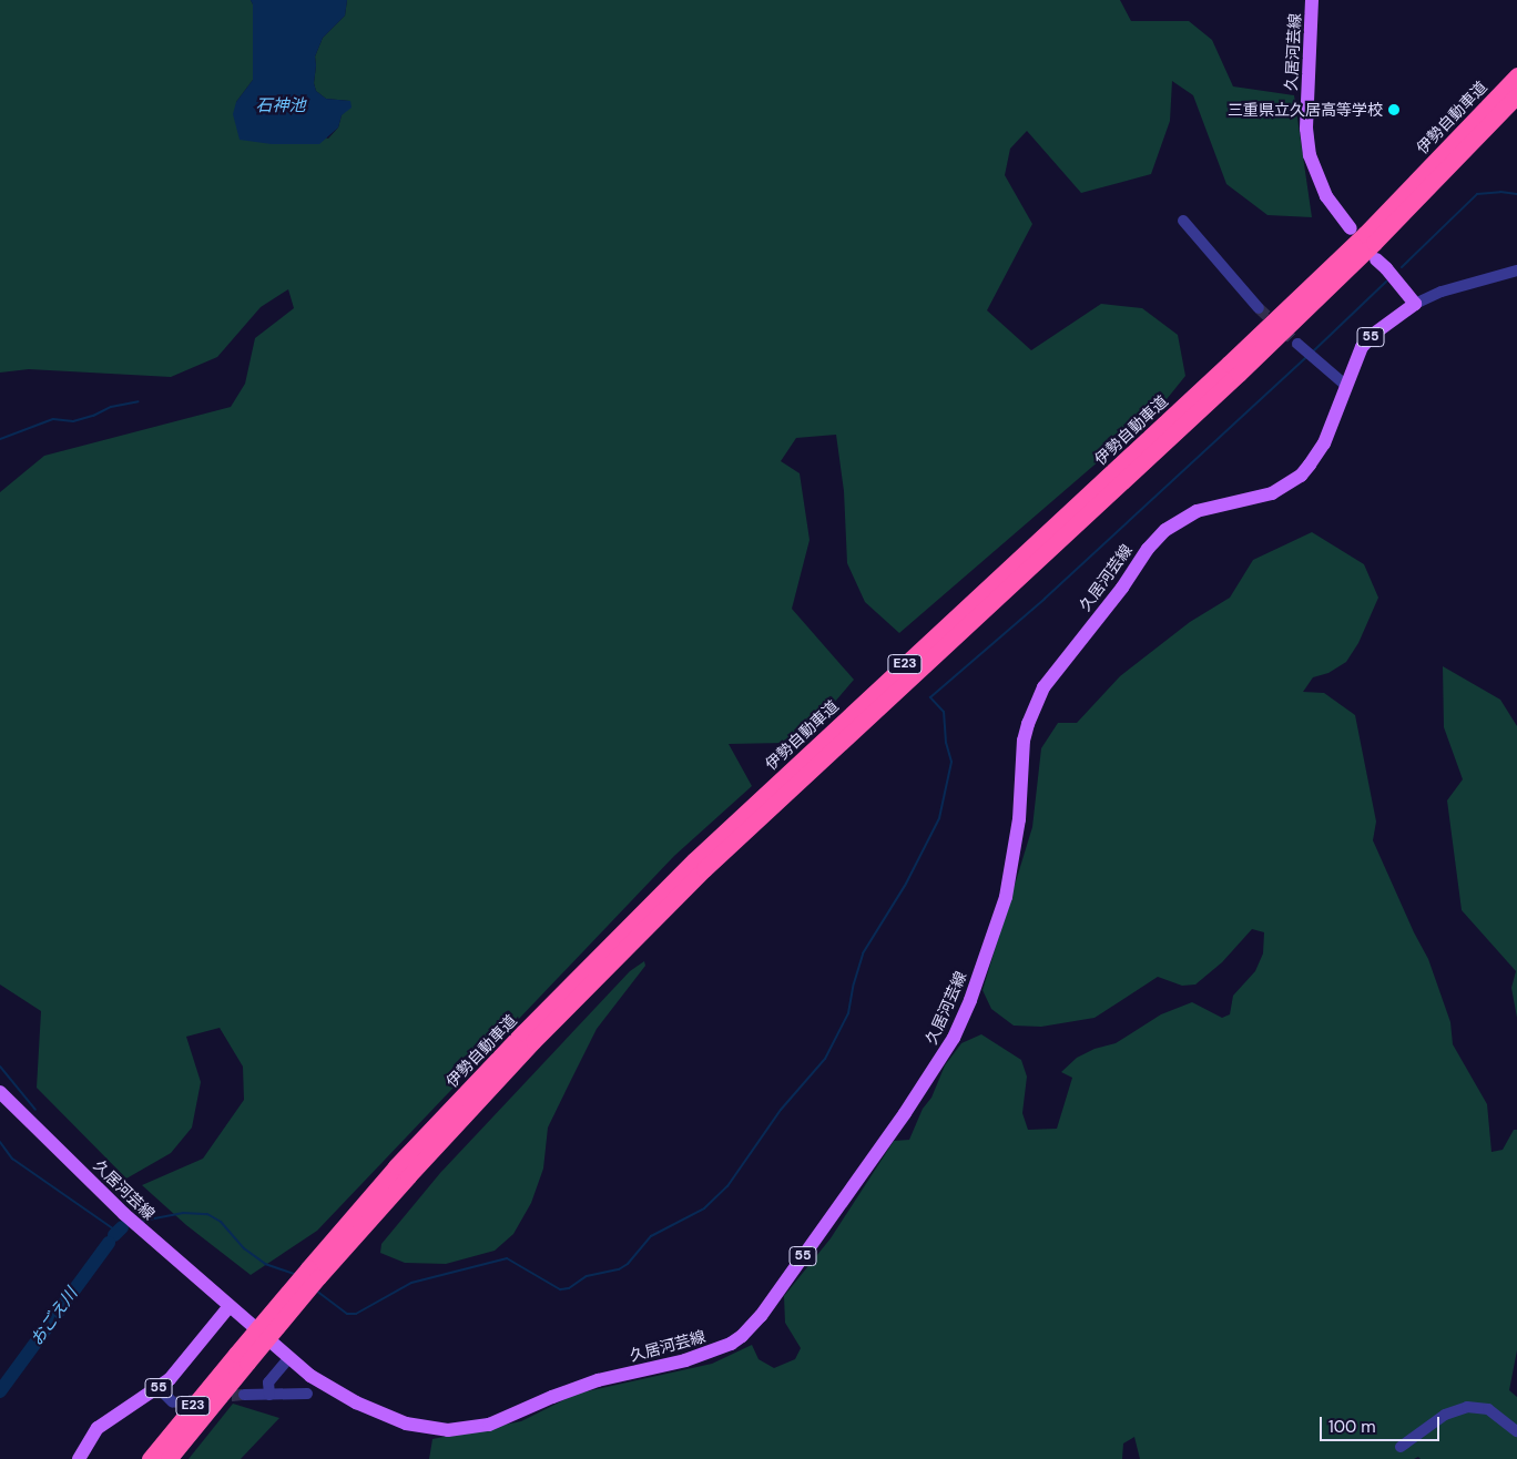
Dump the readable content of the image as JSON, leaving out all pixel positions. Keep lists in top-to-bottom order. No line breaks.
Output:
{"streets":{"highway":["伊勢自動車道","E23"],"main road":["久居河芸線","55"]},"crossings":[["久居河芸線","55"]],"water":["石神池","おごえ川"],"places":["三重県立久居高等学校"],"scale_bar":"100 m"}
